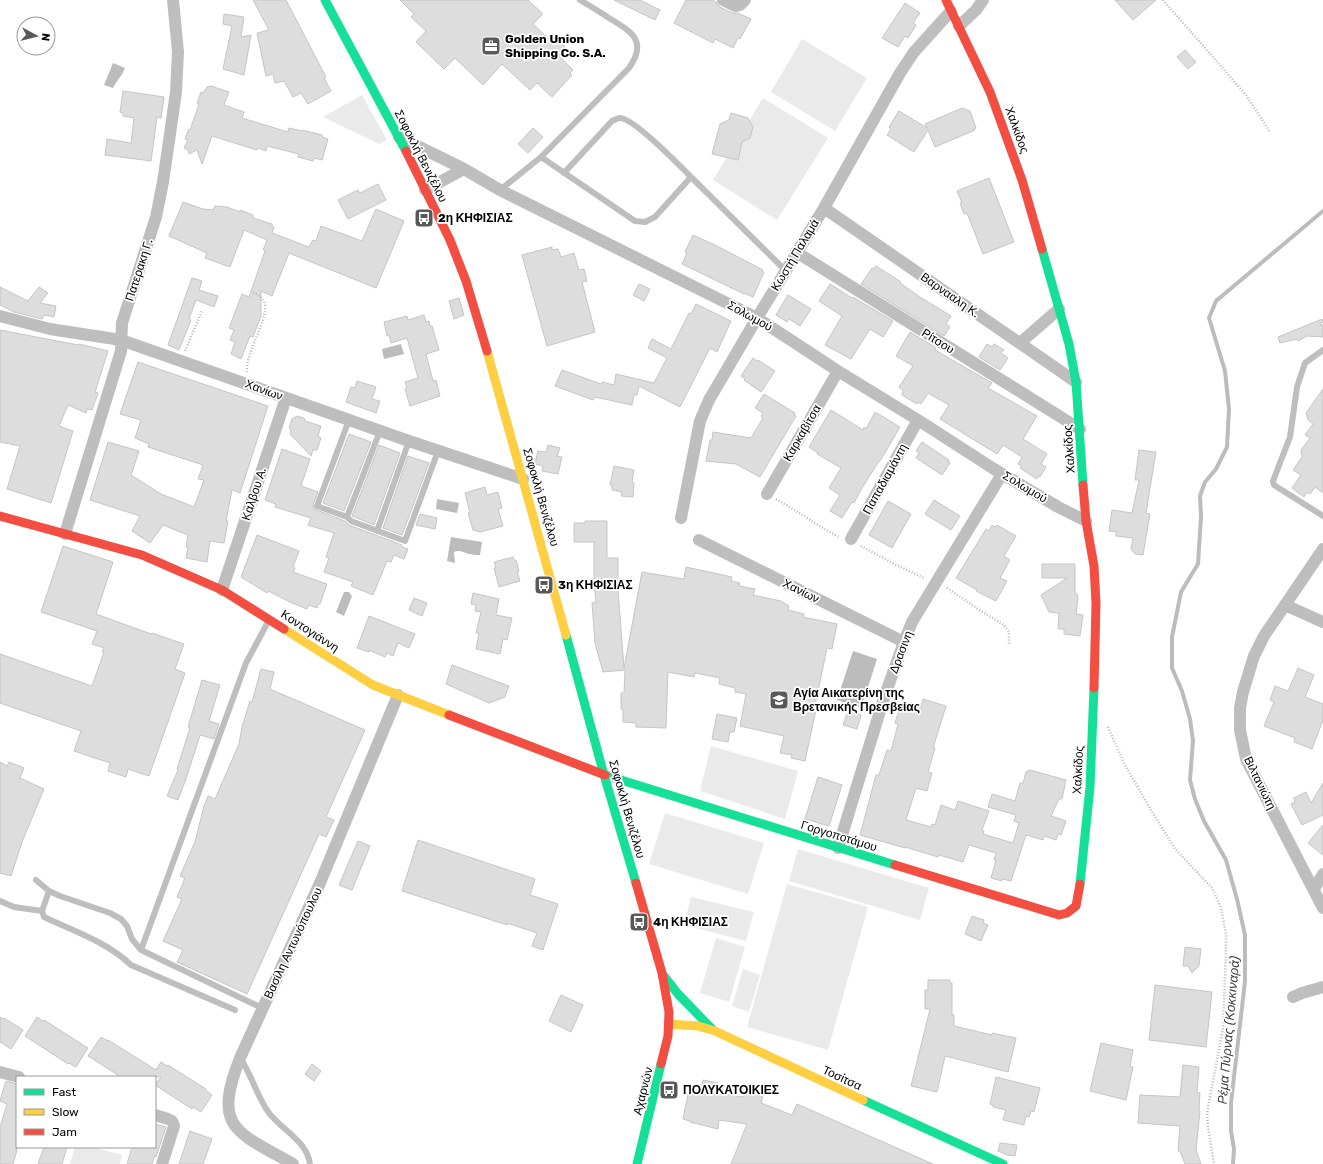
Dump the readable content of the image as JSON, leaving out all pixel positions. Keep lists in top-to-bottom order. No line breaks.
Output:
{"streets":{"street":["Χαλκίδος","Σοφοκλή Βενιζέλου","Κωστή Παλαμά","Πατερακη Γ.","Βαρνααλη Κ.","Σολωμού","Ρίτσου","Χανίων","Καρκαβίτσα","Παπαδιαμάντη","Καλβου Α.","Κοντογιάννη","Δρασινη","Βιλτανιώτη","Γοργοποτάμου","Βασίλη Αντωνόπουλου","Τοσίτσα","Αχαρνών"]},"crossings":[["Χαλκίδος","Κωστή Παλαμά"],["Χαλκίδος","Βαρνααλη Κ."],["Χαλκίδος","Σολωμού"],["Χαλκίδος","Ρίτσου"],["Χαλκίδος","Γοργοποτάμου"],["Σοφοκλή Βενιζέλου","Σολωμού"],["Σοφοκλή Βενιζέλου","Χανίων"],["Σοφοκλή Βενιζέλου","Κοντογιάννη"],["Σοφοκλή Βενιζέλου","Γοργοποτάμου"],["Σοφοκλή Βενιζέλου","Τοσίτσα"],["Σοφοκλή Βενιζέλου","Αχαρνών"],["Κωστή Παλαμά","Βαρνααλη Κ."],["Κωστή Παλαμά","Σολωμού"],["Κωστή Παλαμά","Ρίτσου"],["Πατερακη Γ.","Χανίων"],["Πατερακη Γ.","Κοντογιάννη"],["Σολωμού","Καρκαβίτσα"],["Σολωμού","Παπαδιαμάντη"],["Σολωμού","Δρασινη"],["Χανίων","Καλβου Α."],["Χανίων","Δρασινη"],["Καλβου Α.","Κοντογιάννη"],["Κοντογιάννη","Γοργοποτάμου"],["Κοντογιάννη","Βασίλη Αντωνόπουλου"],["Δρασινη","Γοργοποτάμου"],["Τοσίτσα","Αχαρνών"]],"water":["Ρέμα Πύρνας (Κοκκιναρά)"],"places":{"office":["Golden Union Shipping Co. S.A."],"bus stop":["2η ΚΗΦΙΣΙΑΣ","3η ΚΗΦΙΣΙΑΣ","4η ΚΗΦΙΣΙΑΣ","ΠΟΛΥΚΑΤΟΙΚΙΕΣ"],"school or university":["Αγία Αικατερίνη της Βρετανικής Πρεσβείας"]},"legend":["Fast","Slow","Jam"],"north":"right"}
